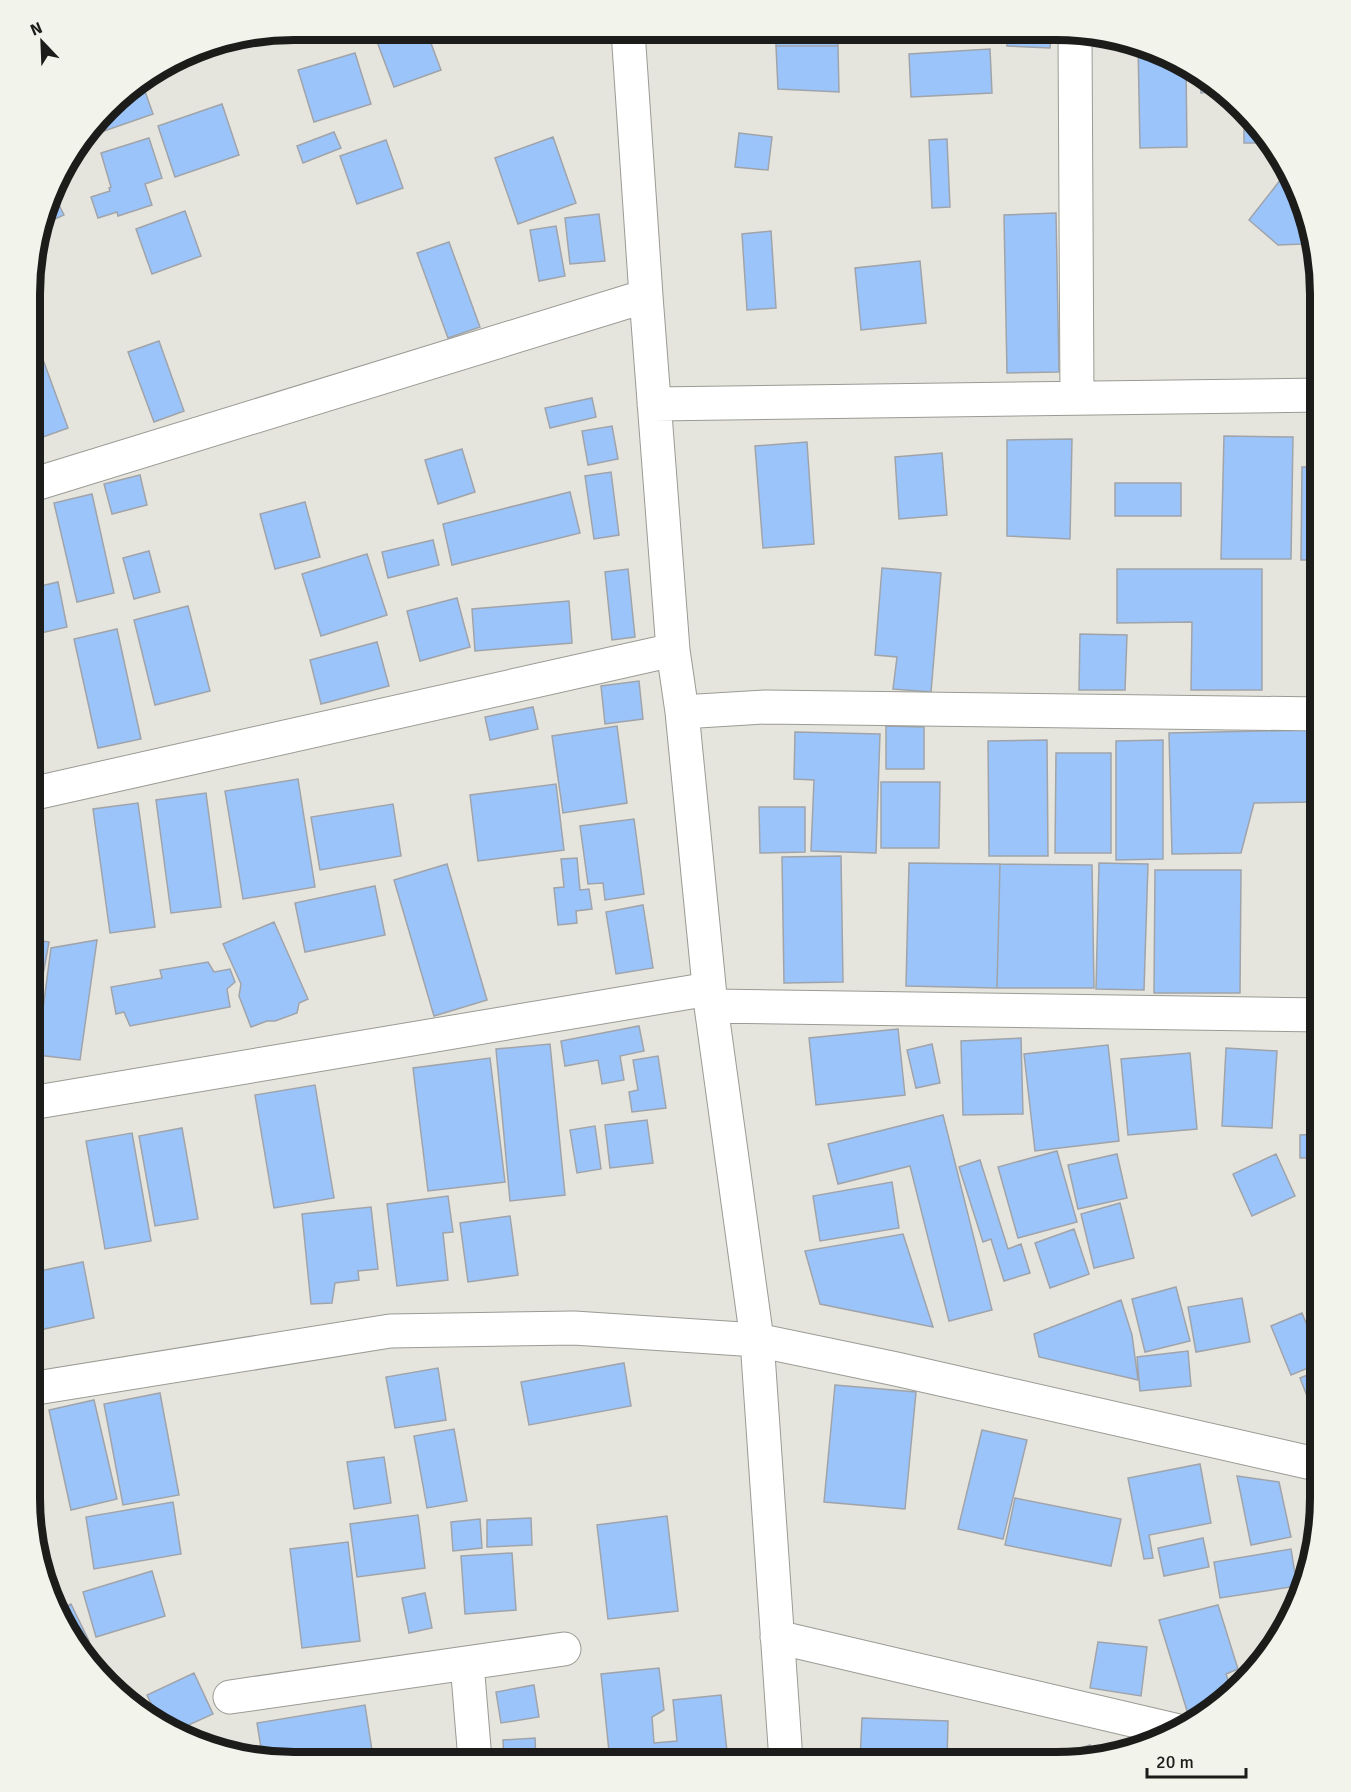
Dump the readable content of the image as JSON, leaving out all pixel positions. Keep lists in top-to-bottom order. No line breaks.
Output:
{"scale_bar":"20 m","north":"top left"}
